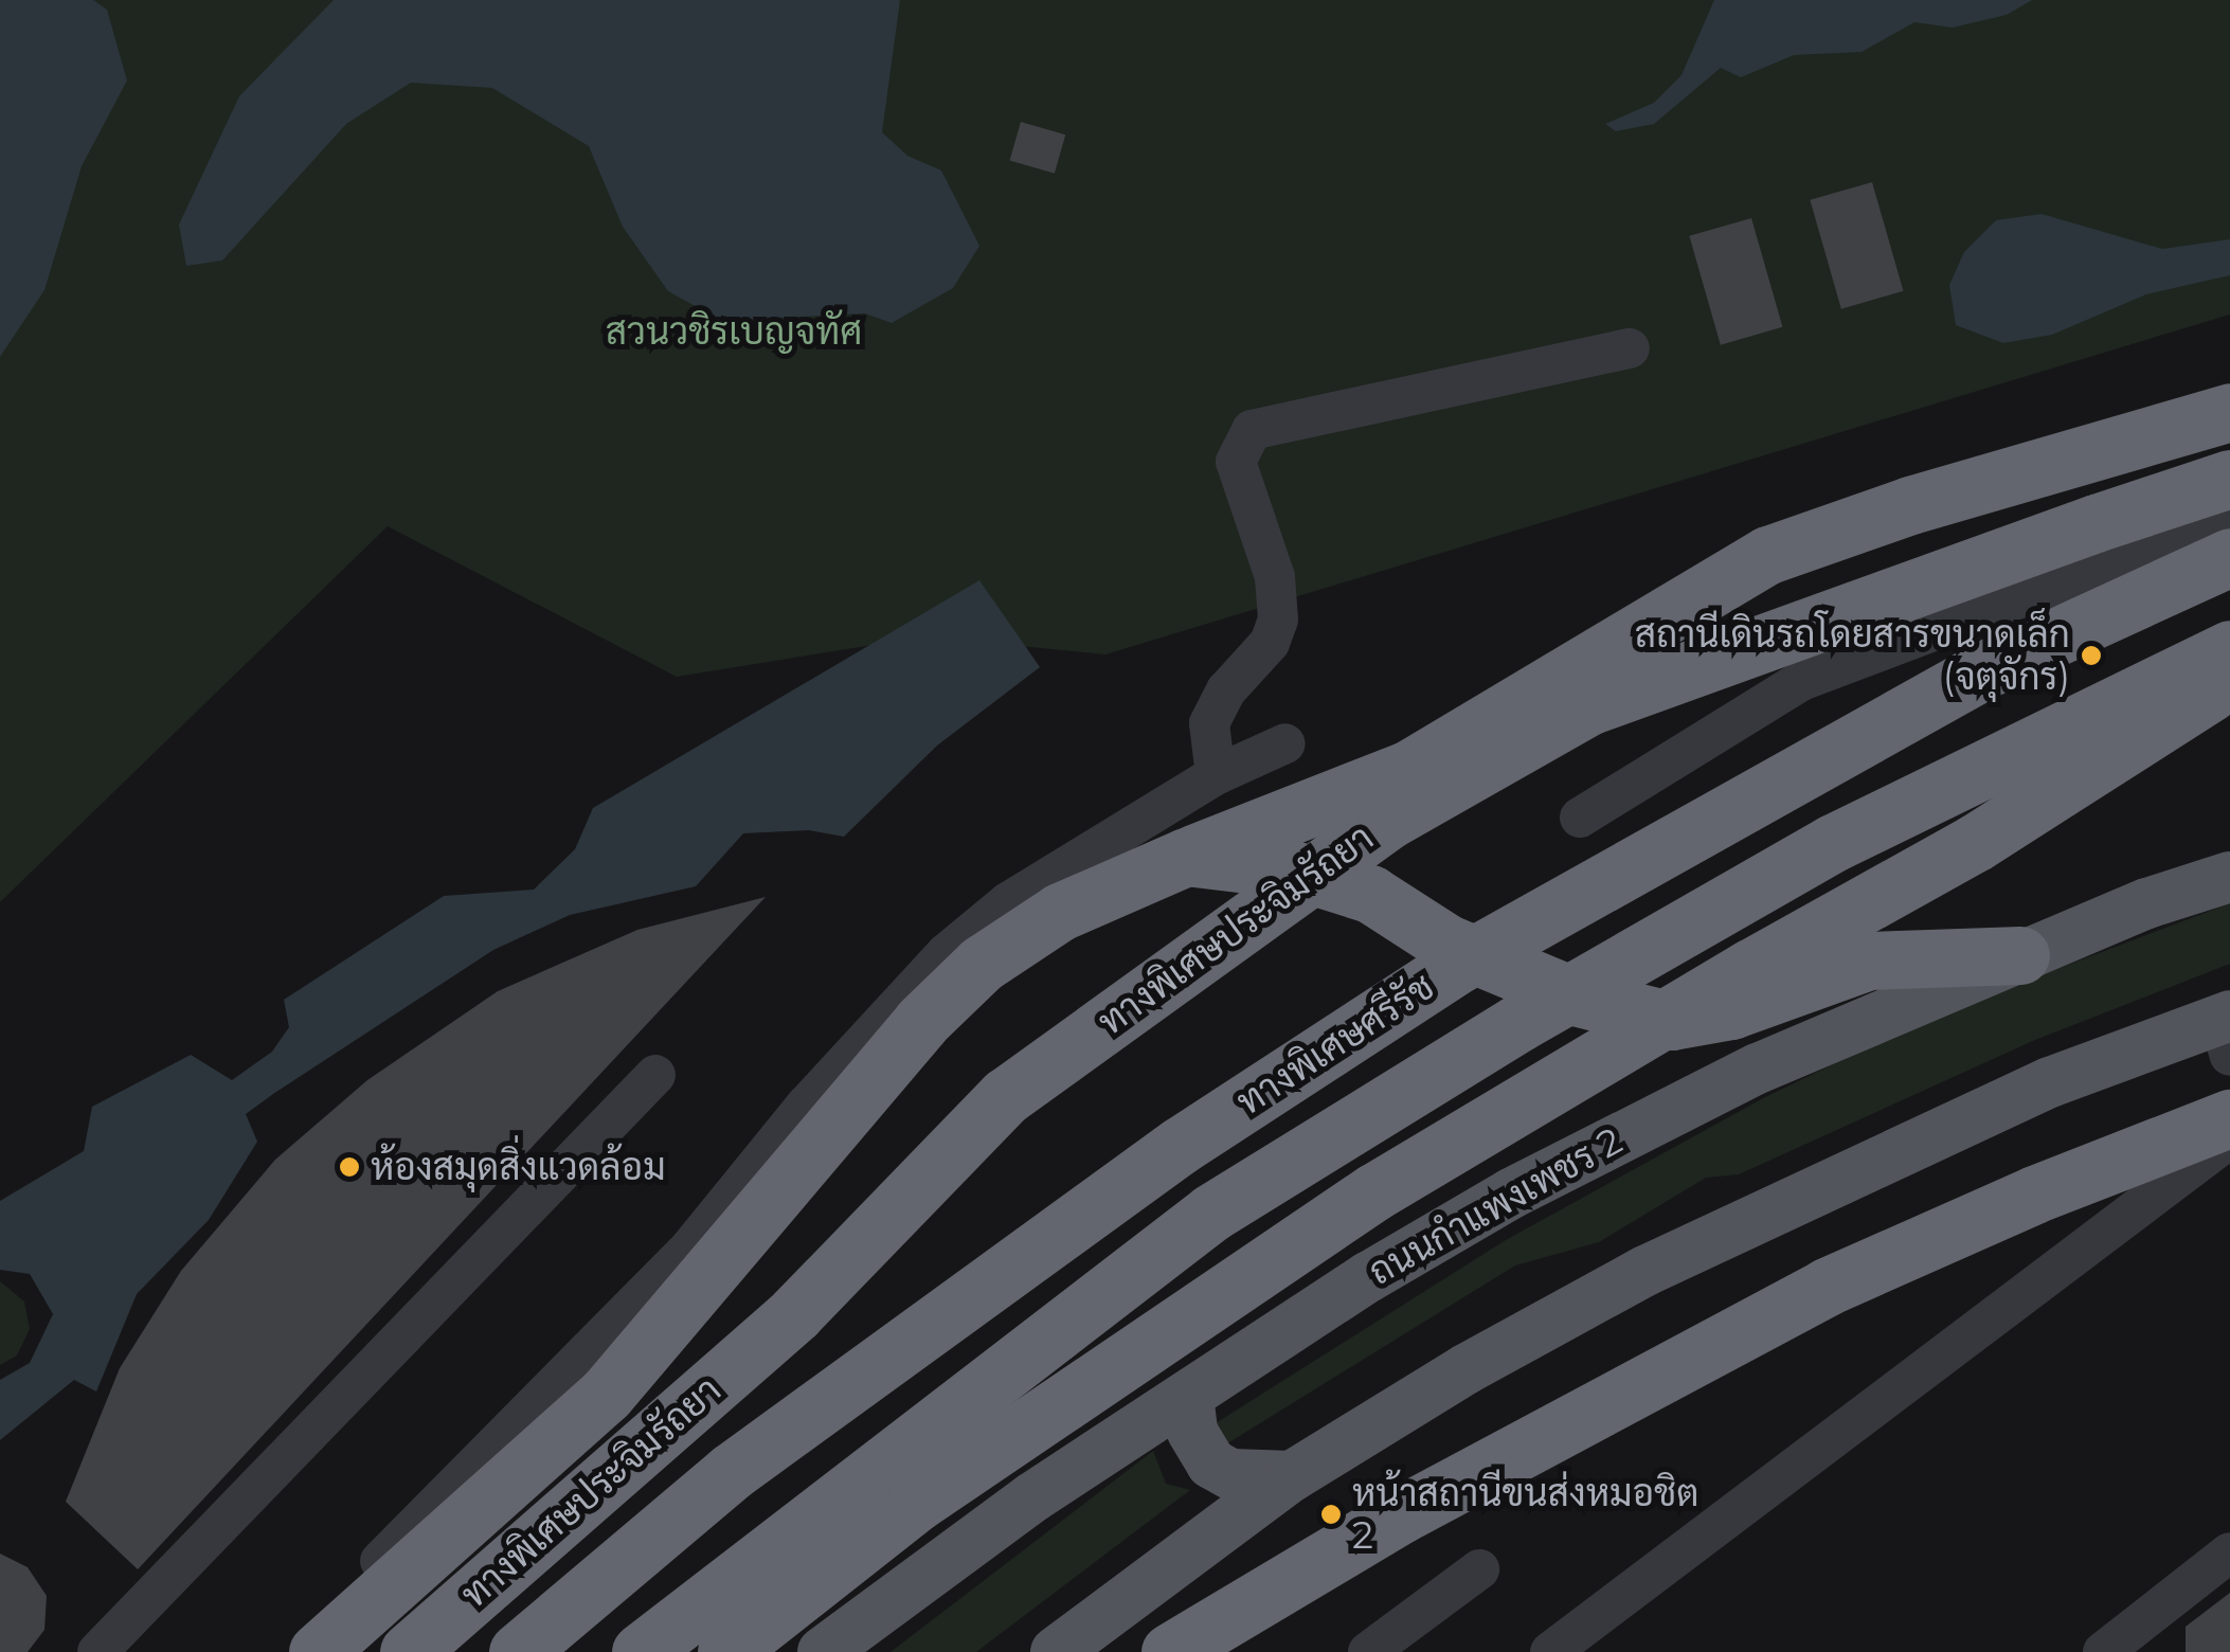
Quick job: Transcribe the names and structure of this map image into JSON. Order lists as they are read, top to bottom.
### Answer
{
  "streets": {
    "highway": ["ทางพิเศษประจิมรัถยา", "ทางพิเศษศรีรัช"],
    "main road": ["ถนนกำแพงเพชร 2"]
  },
  "parks": ["สวนวชิรเบญจทัศ"],
  "places": ["สถานีเดินรถโดยสารขนาดเล็ก (จตุจักร)", "ห้องสมุดสิ่งแวดล้อม", "หน้าสถานีขนส่งหมอชิต 2"]
}
